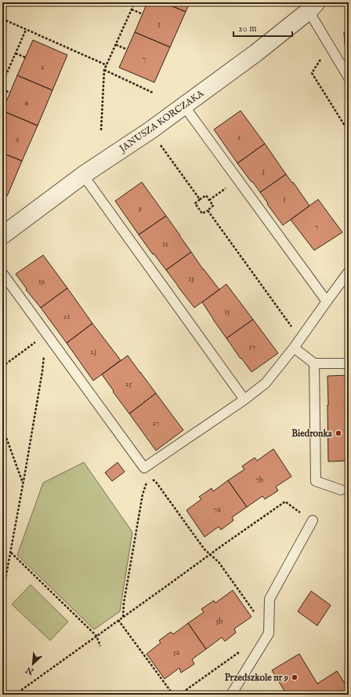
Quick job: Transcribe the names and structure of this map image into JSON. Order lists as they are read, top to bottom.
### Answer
{
  "streets": {
    "street": ["JANUSZA KORCZAKA"]
  },
  "places": ["Biedronka", "Przedszkole nr 9"],
  "house_numbers": [
    "5",
    "7",
    "2",
    "4",
    "1",
    "6",
    "3",
    "5",
    "9",
    "7",
    "11",
    "13",
    "19",
    "15",
    "21",
    "17",
    "23",
    "25",
    "27",
    "7b",
    "7a",
    "5b",
    "5a"
  ],
  "scale_bar": "20 m",
  "north": "bottom left"
}
